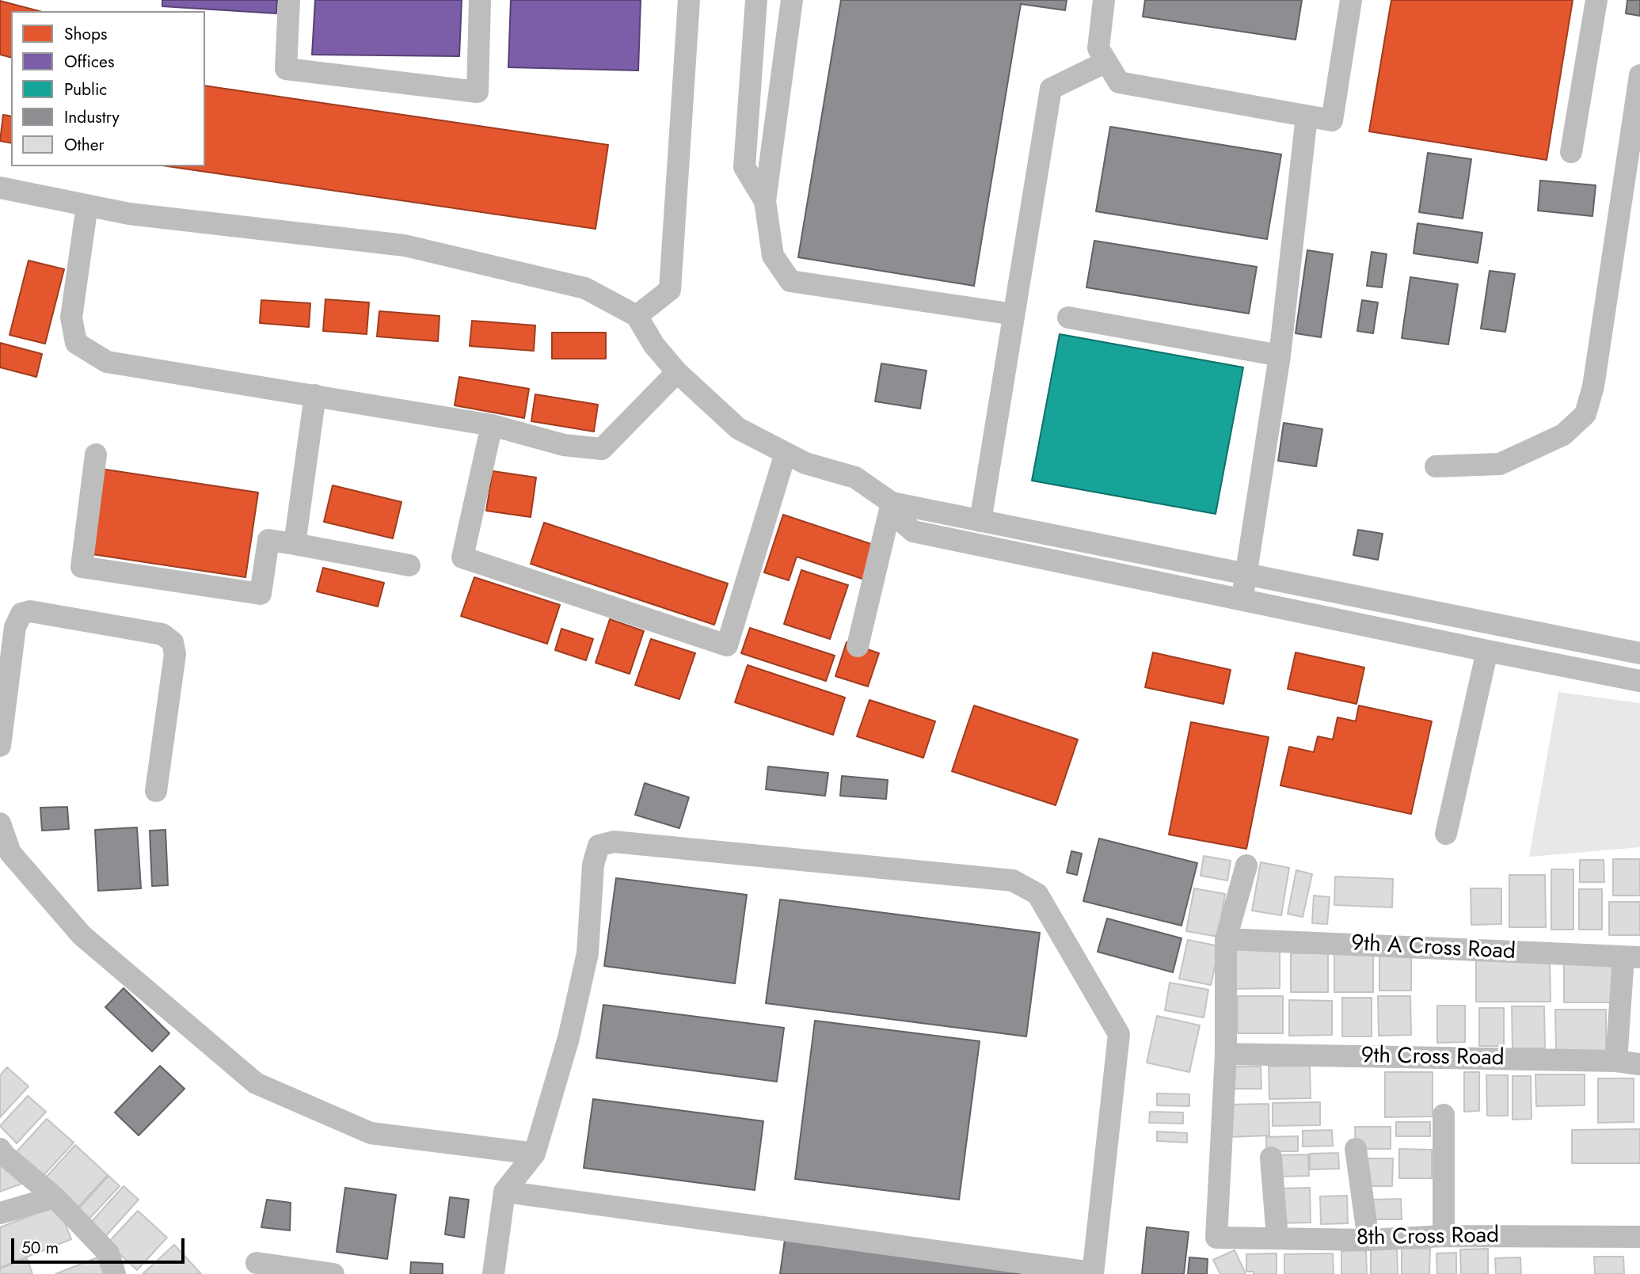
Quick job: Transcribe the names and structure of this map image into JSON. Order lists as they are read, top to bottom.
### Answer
{
  "streets": {
    "street": ["9th A Cross Road", "9th Cross Road", "8th Cross Road"]
  },
  "crossings": [
    ["9th Cross Road", "8th Cross Road"]
  ],
  "legend": [
    "Shops",
    "Offices",
    "Public",
    "Industry",
    "Other"
  ],
  "scale_bar": "50 m"
}
